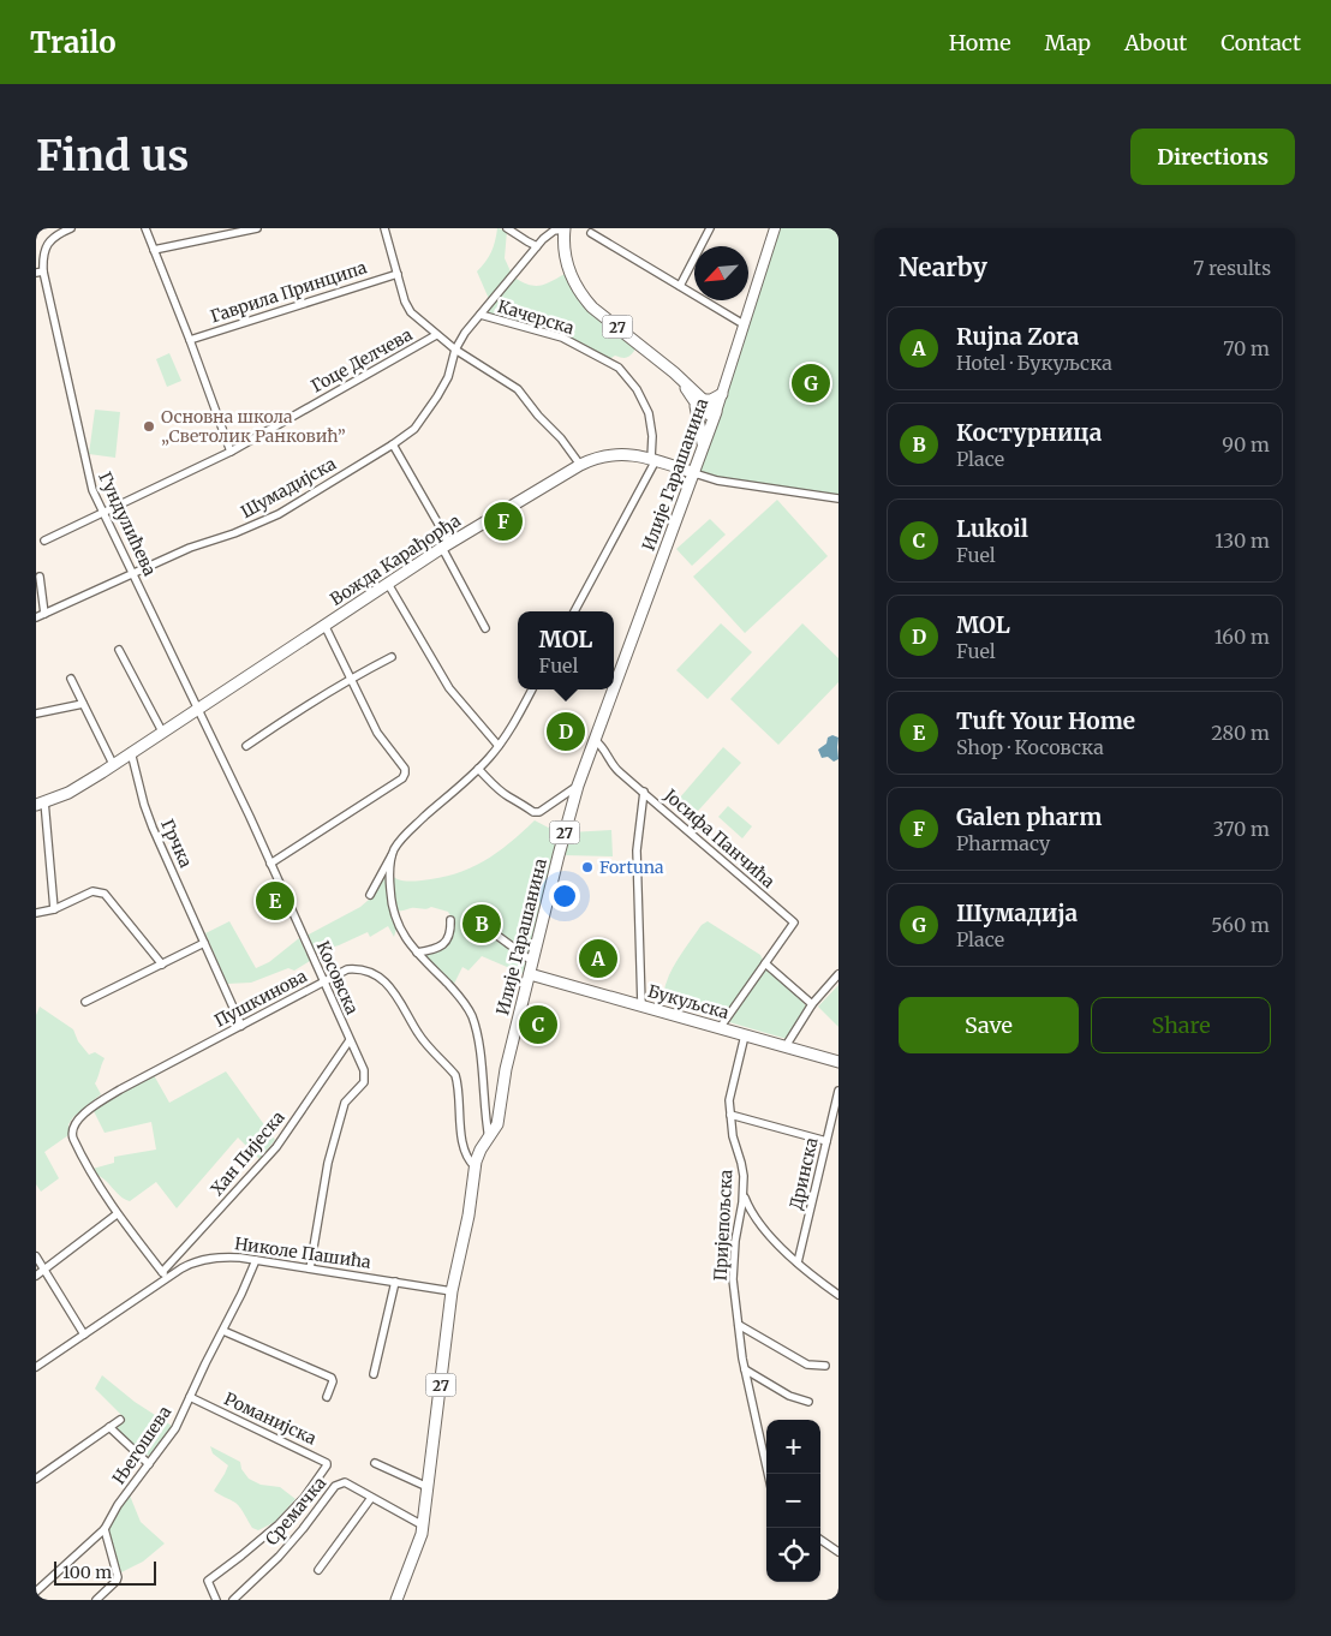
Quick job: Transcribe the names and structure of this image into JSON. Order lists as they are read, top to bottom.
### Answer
{
  "streets": {
    "main road": [
      "27",
      "Илије Гарашанина",
      "Вожда Карађорђа",
      "Букуљска"
    ],
    "street": [
      "Гаврила Принципа",
      "Качерска",
      "Гоце Делчева",
      "Шумадијска",
      "Гундулићева",
      "Јосифа Панчића",
      "Грчка",
      "Косовска",
      "Пушкинова",
      "Хан Пијеска",
      "Дринска",
      "Пријепољска",
      "Николе Пашића",
      "Романијска",
      "Његошева",
      "Сремачка"
    ]
  },
  "crossings": [
    ["Качерска", "Шумадијска"],
    ["Качерска", "Вожда Карађорђа"],
    ["27", "Илије Гарашанина"],
    ["27", "Шумадијска"],
    ["Гоце Делчева", "Гундулићева"],
    ["Илије Гарашанина", "Вожда Карађорђа"],
    ["Илије Гарашанина", "Јосифа Панчића"],
    ["Илије Гарашанина", "Пушкинова"],
    ["Илије Гарашанина", "Букуљска"],
    ["Илије Гарашанина", "Николе Пашића"],
    ["Илије Гарашанина", "Сремачка"],
    ["Шумадијска", "Гундулићева"],
    ["Гундулићева", "Вожда Карађорђа"],
    ["Гундулићева", "Косовска"],
    ["Вожда Карађорђа", "Грчка"],
    ["Вожда Карађорђа", "Косовска"],
    ["Грчка", "Пушкинова"],
    ["Косовска", "Пушкинова"],
    ["Косовска", "Хан Пијеска"],
    ["Косовска", "Николе Пашића"],
    ["Букуљска", "Пријепољска"],
    ["Николе Пашића", "Његошева"],
    ["Романијска", "Његошева"]
  ],
  "places": ["Основна школа „Светолик Ранковић”", "Fortuna"],
  "scale_bar": "100 m",
  "north": "bottom left",
  "page": {
    "header": "Trailo",
    "nav": [
      "Home",
      "Map",
      "About",
      "Contact"
    ],
    "buttons": [
      "Directions",
      ["Save", "Share"]
    ],
    "title": "Find us",
    "heading": ["Nearby", "7 results"],
    "list": [
      {
        "mark": "A",
        "name": "Rujna Zora",
        "note": "Hotel · Букуљска",
        "value": "70 m"
      },
      {
        "mark": "B",
        "name": "Костурница",
        "note": "Place",
        "value": "90 m"
      },
      {
        "mark": "C",
        "name": "Lukoil",
        "note": "Fuel",
        "value": "130 m"
      },
      {
        "mark": "D",
        "name": "MOL",
        "note": "Fuel",
        "value": "160 m"
      },
      {
        "mark": "E",
        "name": "Tuft Your Home",
        "note": "Shop · Косовска",
        "value": "280 m"
      },
      {
        "mark": "F",
        "name": "Galen pharm",
        "note": "Pharmacy",
        "value": "370 m"
      },
      {
        "mark": "G",
        "name": "Шумадија",
        "note": "Place",
        "value": "560 m"
      }
    ],
    "pins": [
      "G",
      "F",
      "D",
      "E",
      "B",
      "A",
      "C"
    ],
    "popup": ["MOL", "Fuel"],
    "map_buttons": ["+", "−"],
    "scale": "100 m"
  }
}
